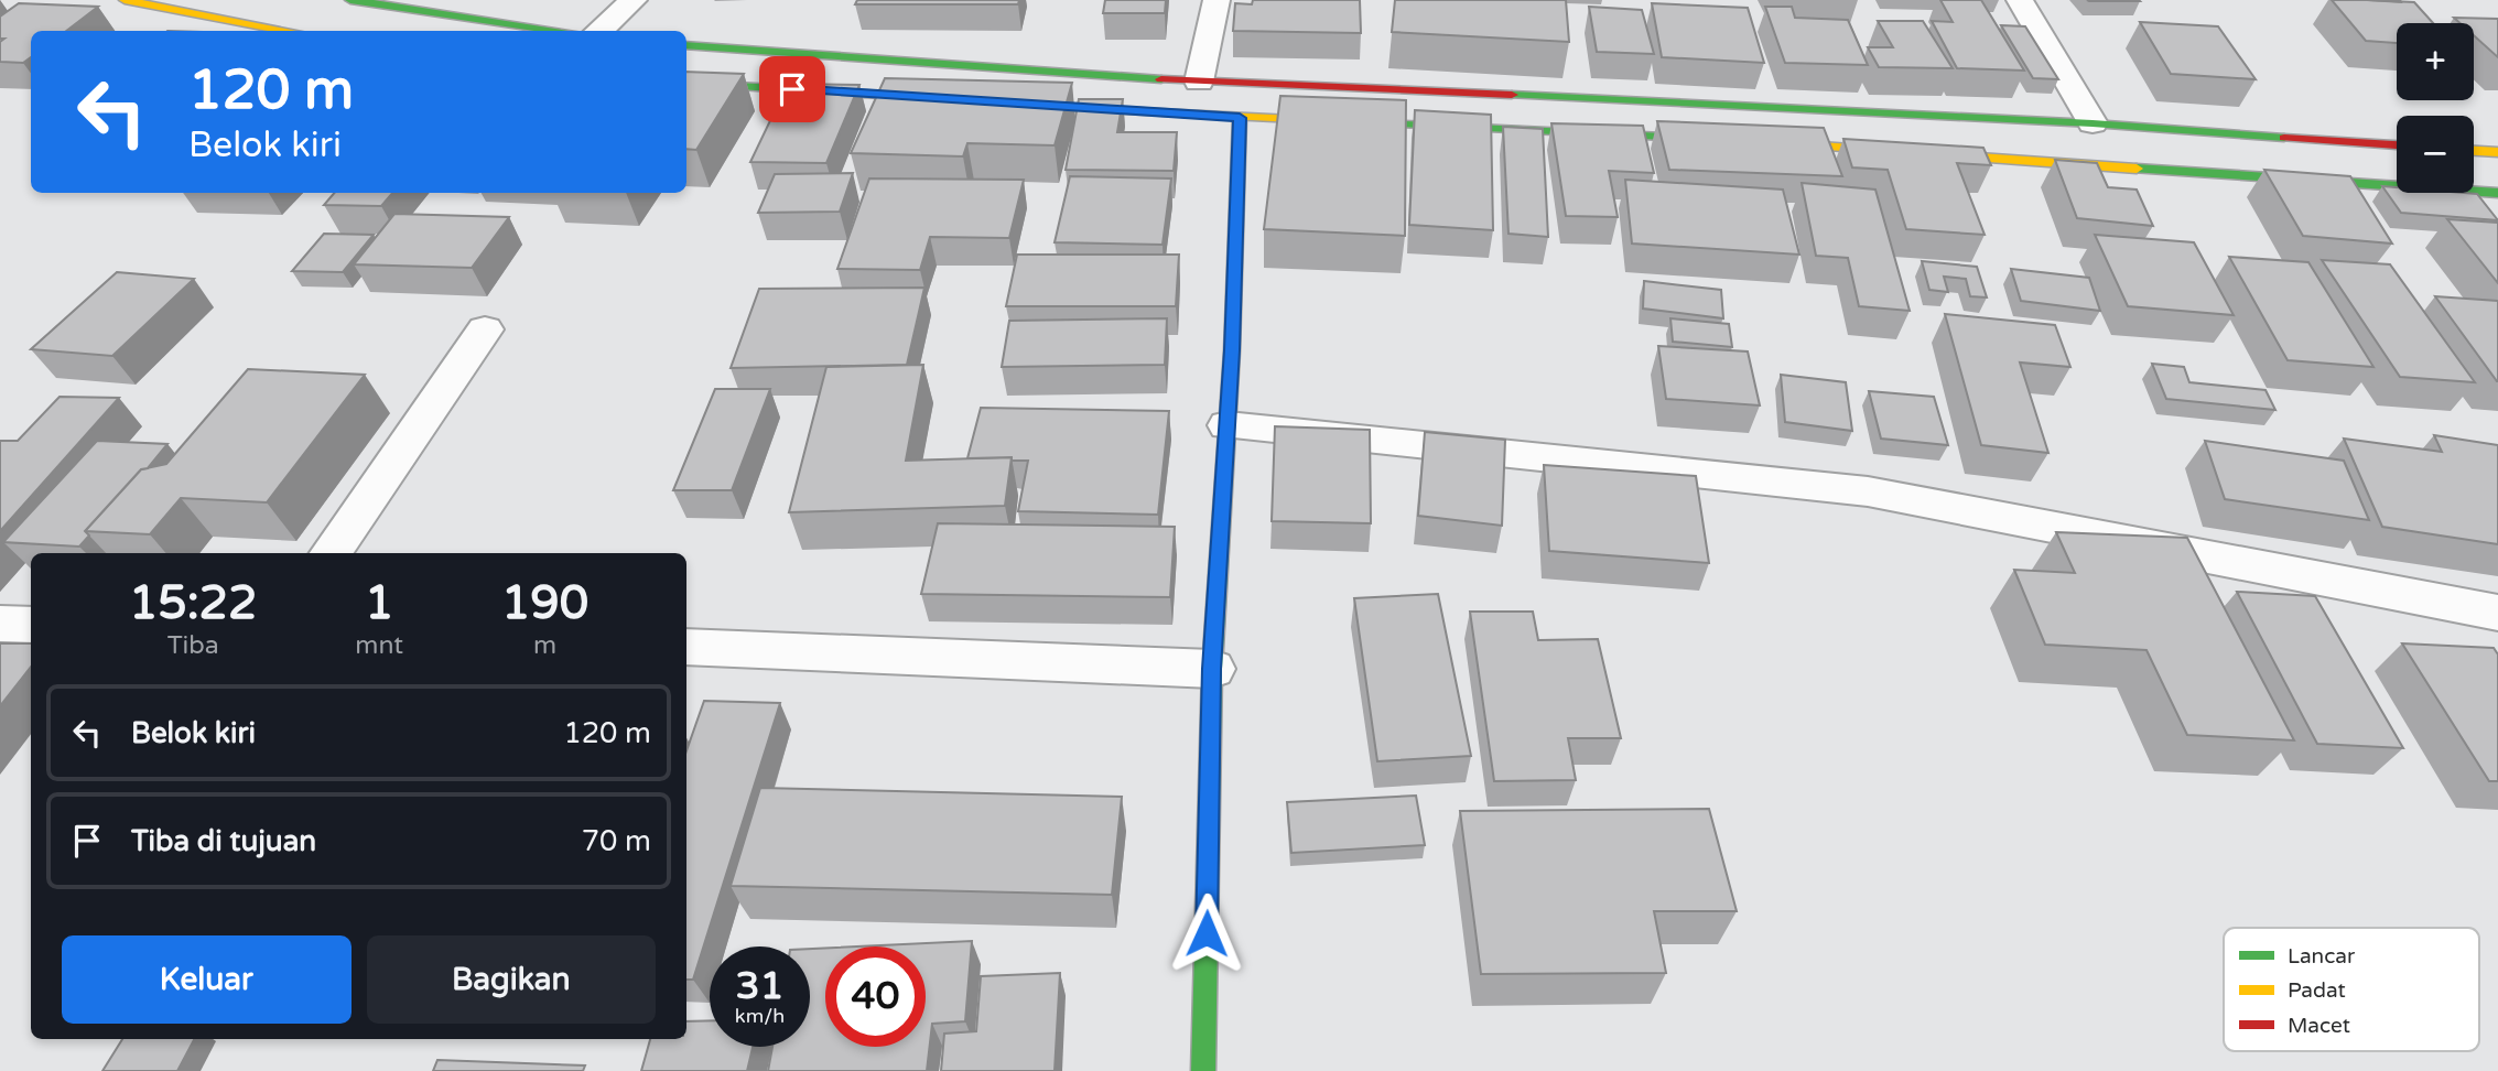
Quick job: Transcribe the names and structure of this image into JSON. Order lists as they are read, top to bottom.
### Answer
{
  "legend": ["Lancar", "Padat", "Macet"],
  "page": {
    "map_buttons": ["+", "−"],
    "turn": ["120 m", "Belok kiri"],
    "eta": [
      "15:22",
      "Tiba",
      "1",
      "mnt",
      "190",
      "m"
    ],
    "list": [
      {
        "name": "Belok kiri",
        "value": "120 m"
      },
      {
        "name": "Tiba di tujuan",
        "value": "70 m"
      }
    ],
    "buttons": ["Keluar", "Bagikan"],
    "speed": "31 km/h",
    "limit": "40"
  }
}
